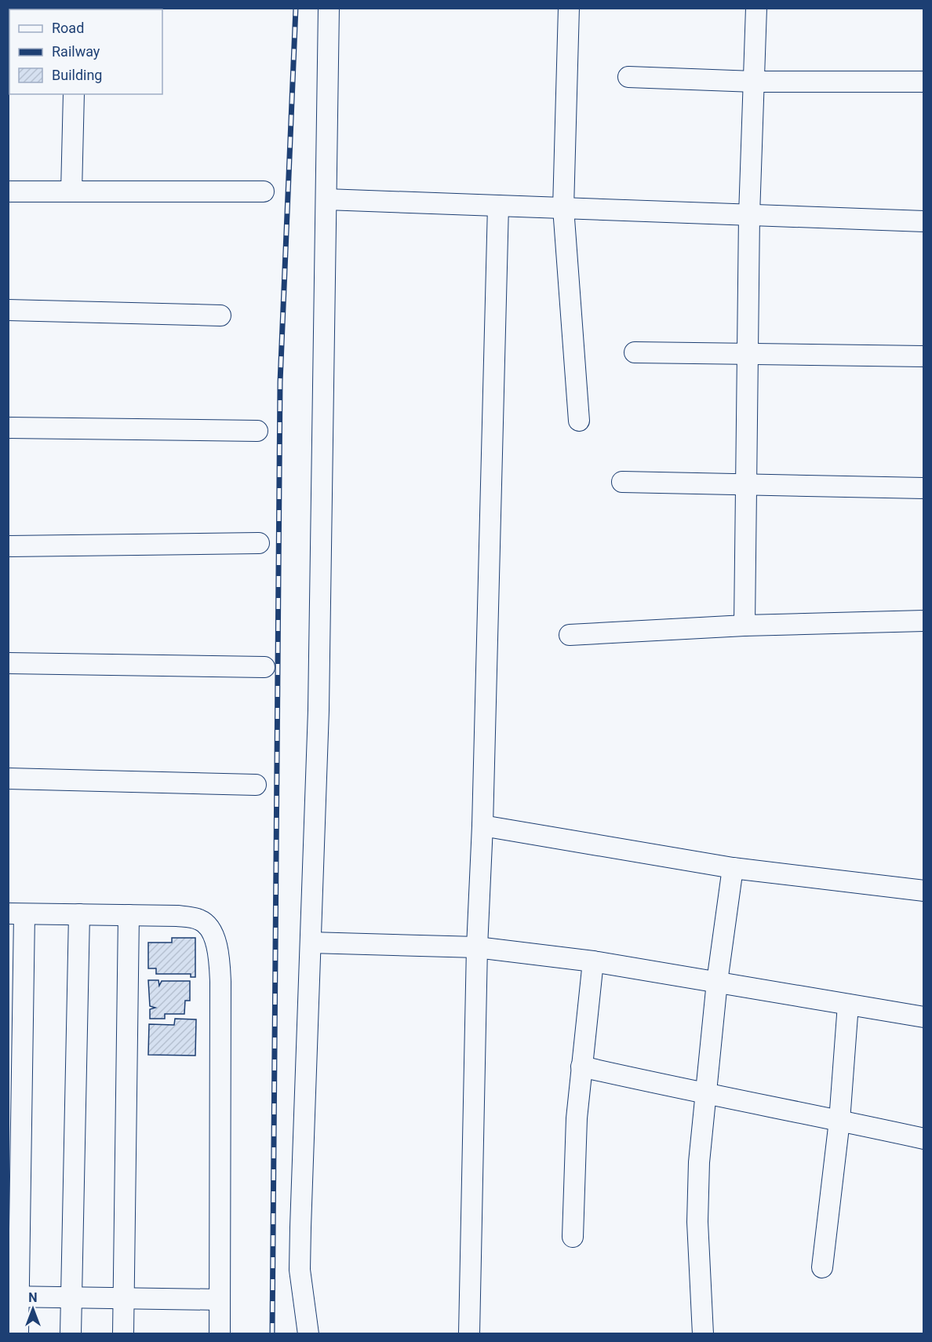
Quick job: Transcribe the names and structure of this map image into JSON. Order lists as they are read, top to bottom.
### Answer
{
  "legend": ["Road", "Railway", "Building"],
  "north": "top"
}
